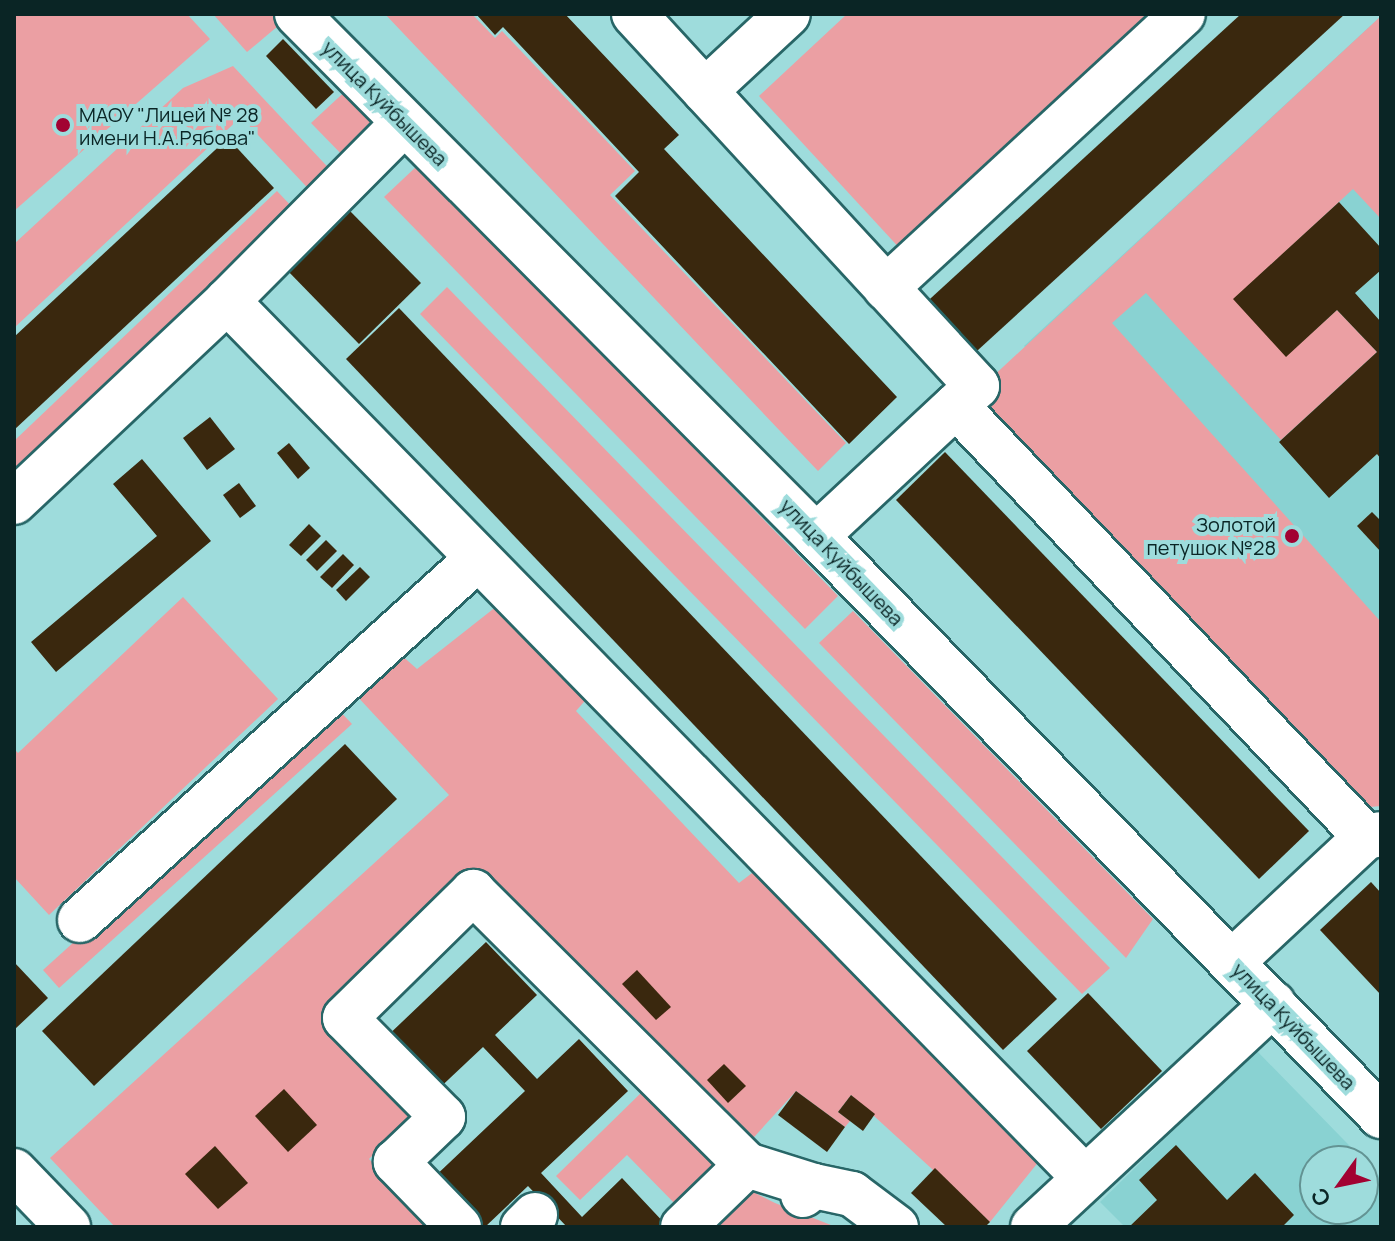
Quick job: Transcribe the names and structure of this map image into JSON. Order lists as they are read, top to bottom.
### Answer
{
  "streets": {
    "street": ["улица Куйбышева"]
  },
  "places": ["МАОУ \"Лицей № 28 имени Н.А.Рябова\"", "Золотой петушок №28"],
  "north": "bottom left"
}
